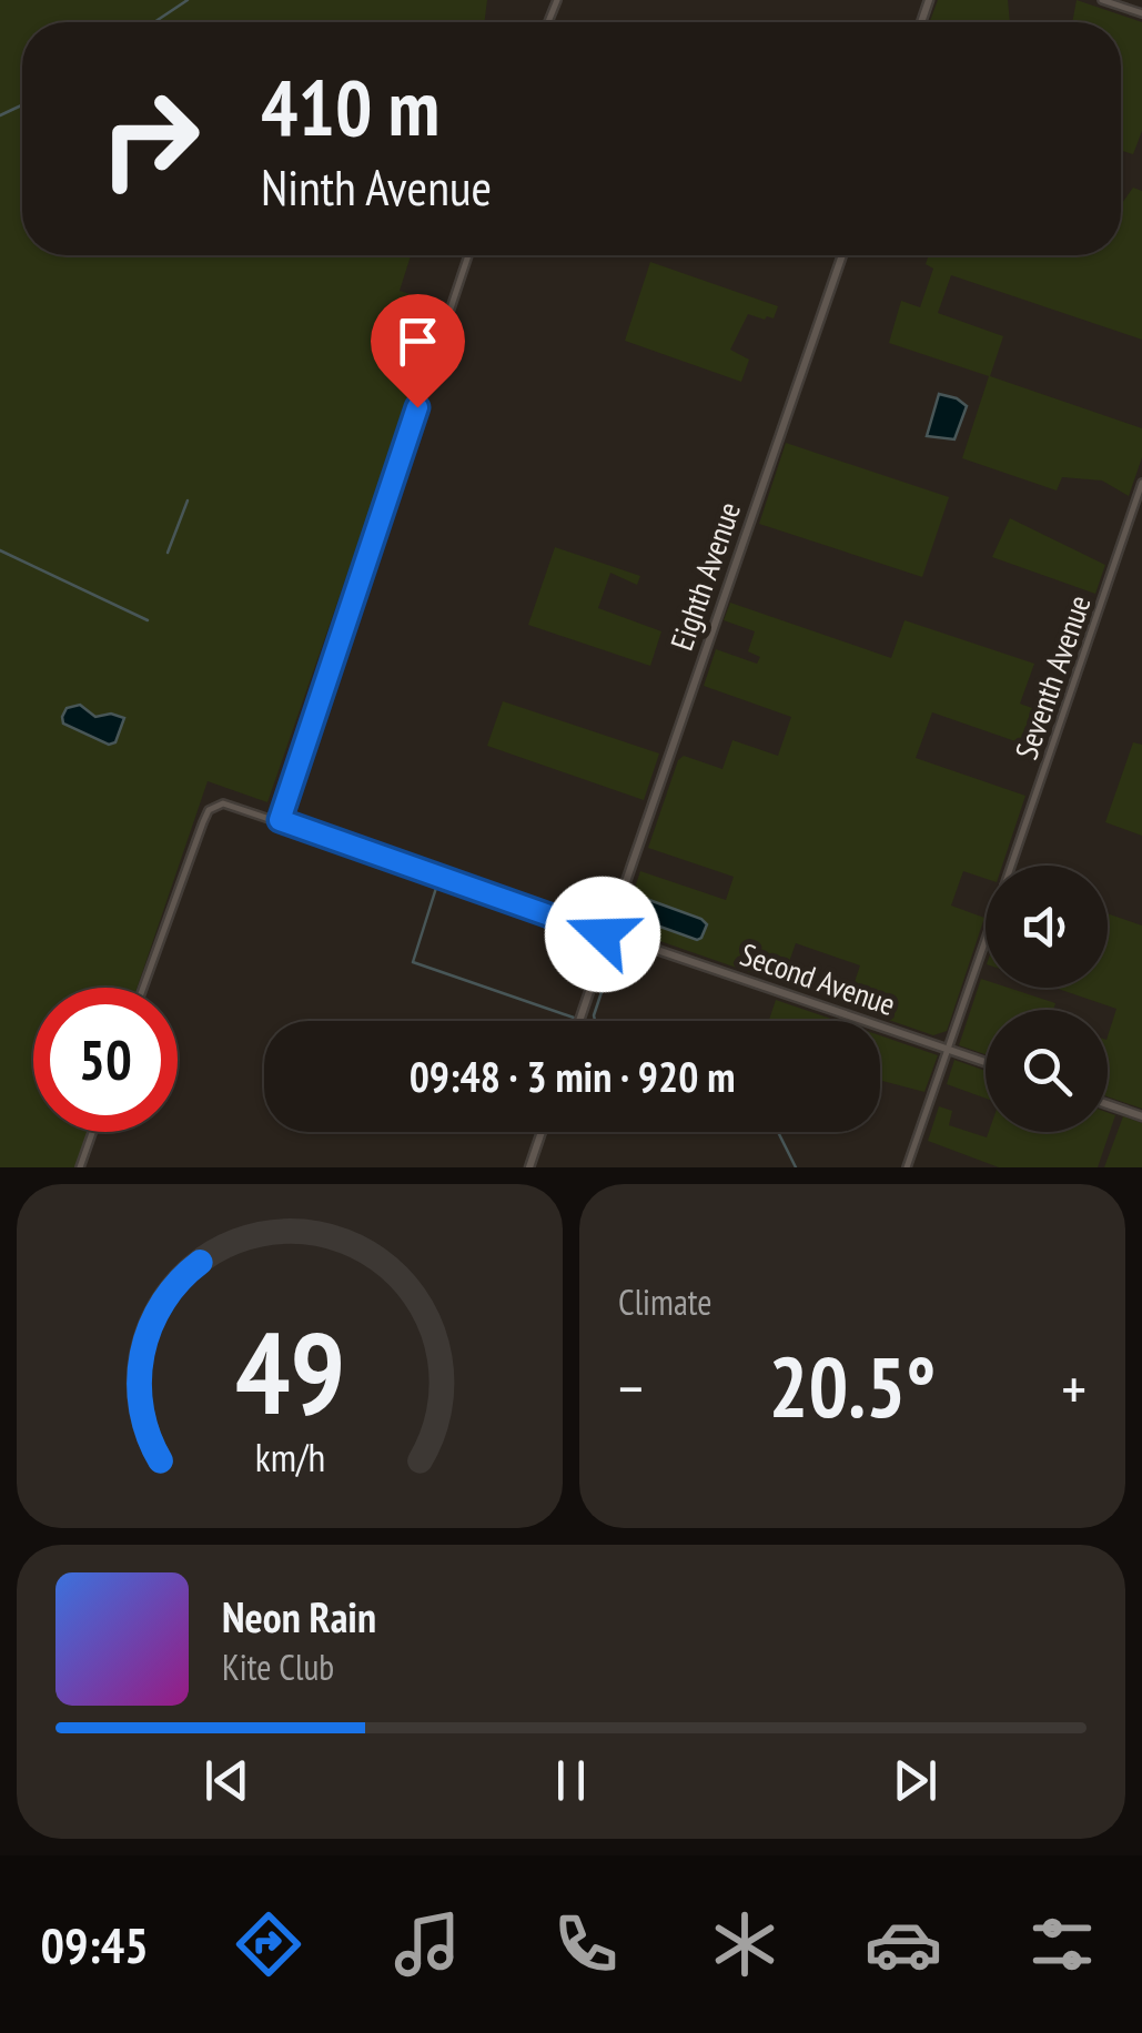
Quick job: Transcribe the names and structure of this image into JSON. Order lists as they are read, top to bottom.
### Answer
{
  "streets": {
    "main road": ["Eighth Avenue", "Second Avenue"],
    "street": ["Seventh Avenue"]
  },
  "crossings": [
    ["Eighth Avenue", "Second Avenue"],
    ["Seventh Avenue", "Second Avenue"]
  ],
  "page": {
    "turn": ["410 m", "Ninth Avenue"],
    "limit": "50",
    "trip": "09:48 · 3 min · 920 m",
    "tile": "Climate",
    "heat": ["−", "20.5°", "+"],
    "song": ["Neon Rain", "Kite Club"],
    "tabs": "09:45",
    "gauge": ["49", "km/h"]
  }
}
